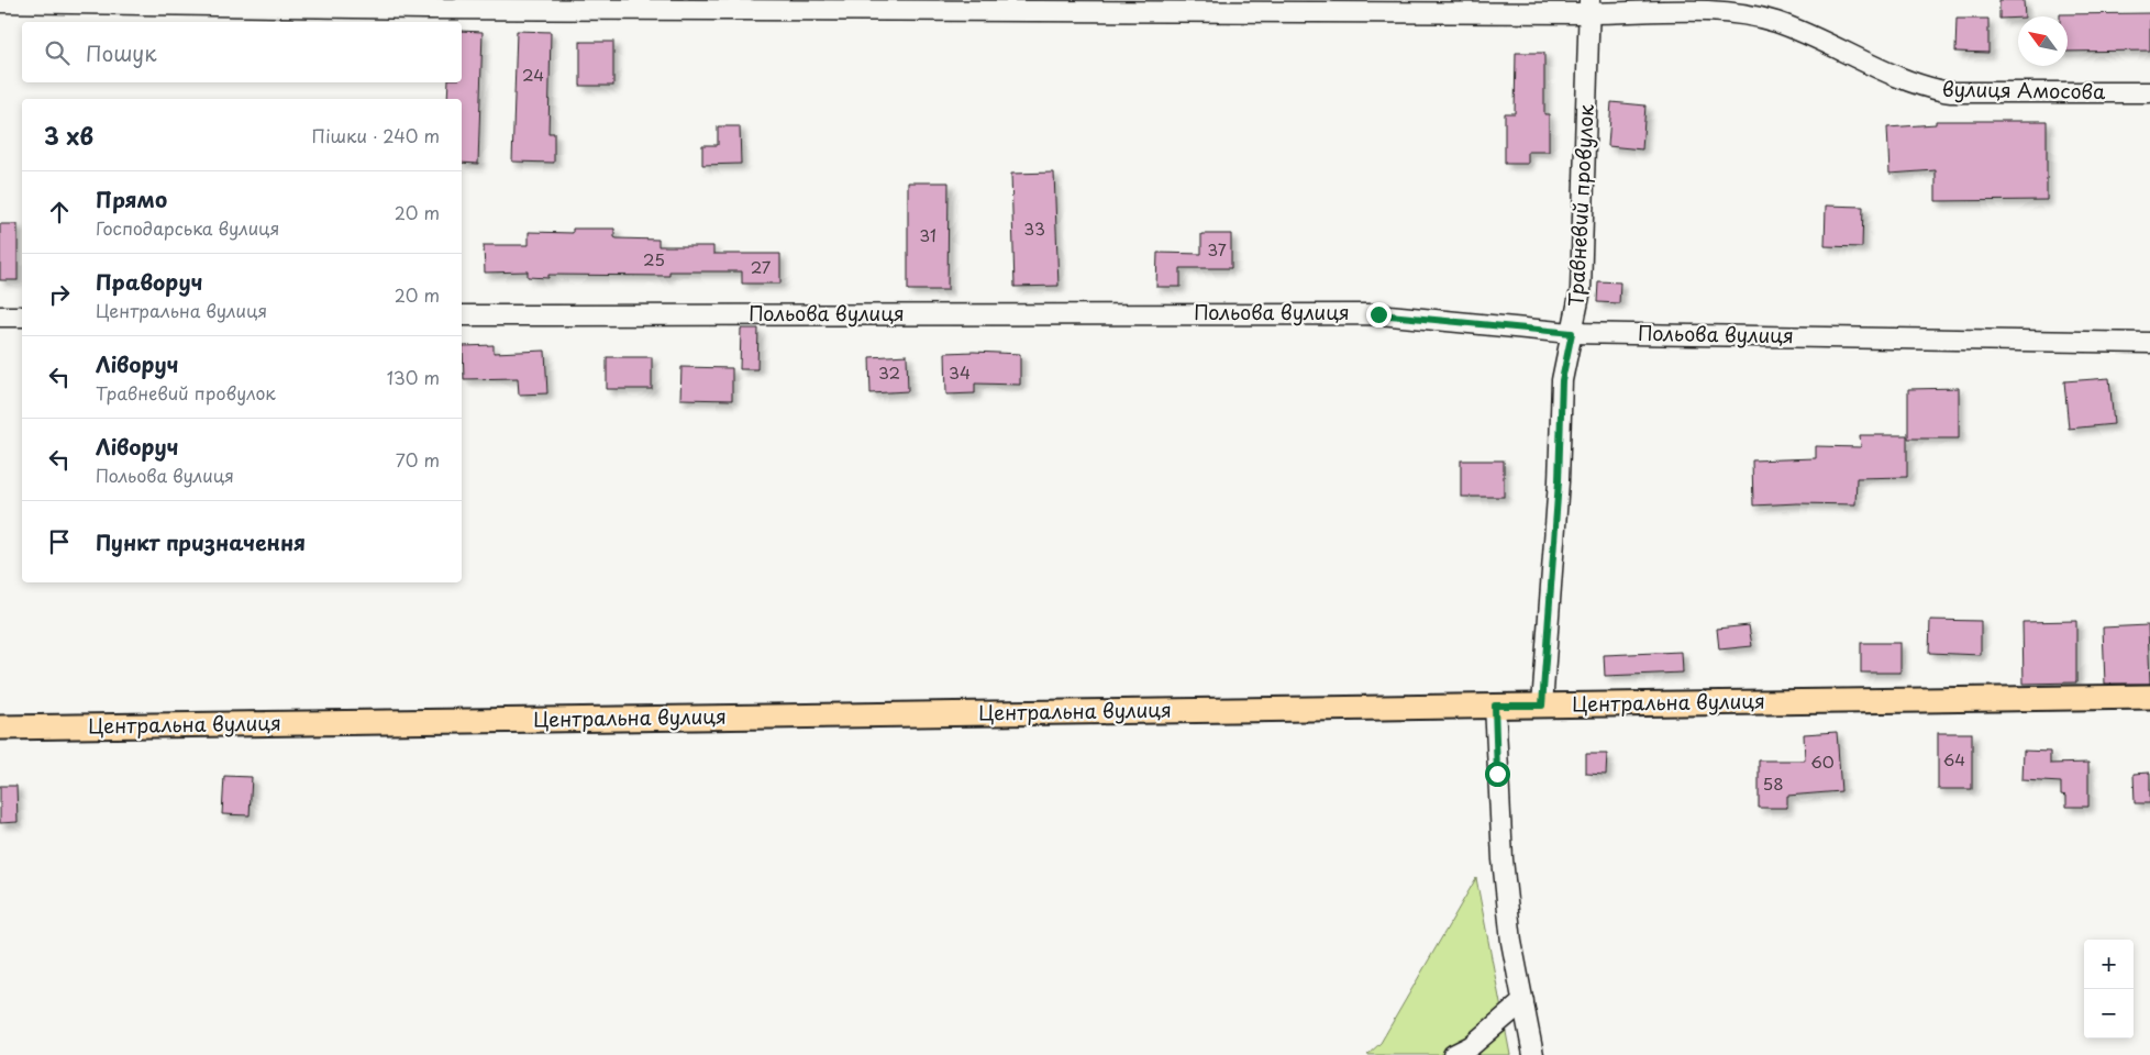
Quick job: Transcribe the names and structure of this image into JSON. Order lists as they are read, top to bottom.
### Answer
{
  "streets": {
    "main road": ["Центральна вулиця"],
    "street": ["вулиця Амосова", "Травневий провулок", "Польова вулиця"]
  },
  "crossings": [
    ["вулиця Амосова", "Травневий провулок"],
    ["Травневий провулок", "Польова вулиця"],
    ["Травневий провулок", "Центральна вулиця"]
  ],
  "house_numbers": [
    "24",
    "33",
    "31",
    "37",
    "25",
    "27",
    "32",
    "34",
    "64",
    "60",
    "58"
  ],
  "north": "top left",
  "page": {
    "search": "Пошук",
    "heading": ["3 хв", "Пішки · 240 m"],
    "list": [
      ["Прямо", "Господарська вулиця", "20 m"],
      ["Праворуч", "Центральна вулиця", "20 m"],
      ["Ліворуч", "Травневий провулок", "130 m"],
      ["Ліворуч", "Польова вулиця", "70 m"],
      "Пункт призначення"
    ],
    "map_buttons": ["+", "−"]
  }
}
